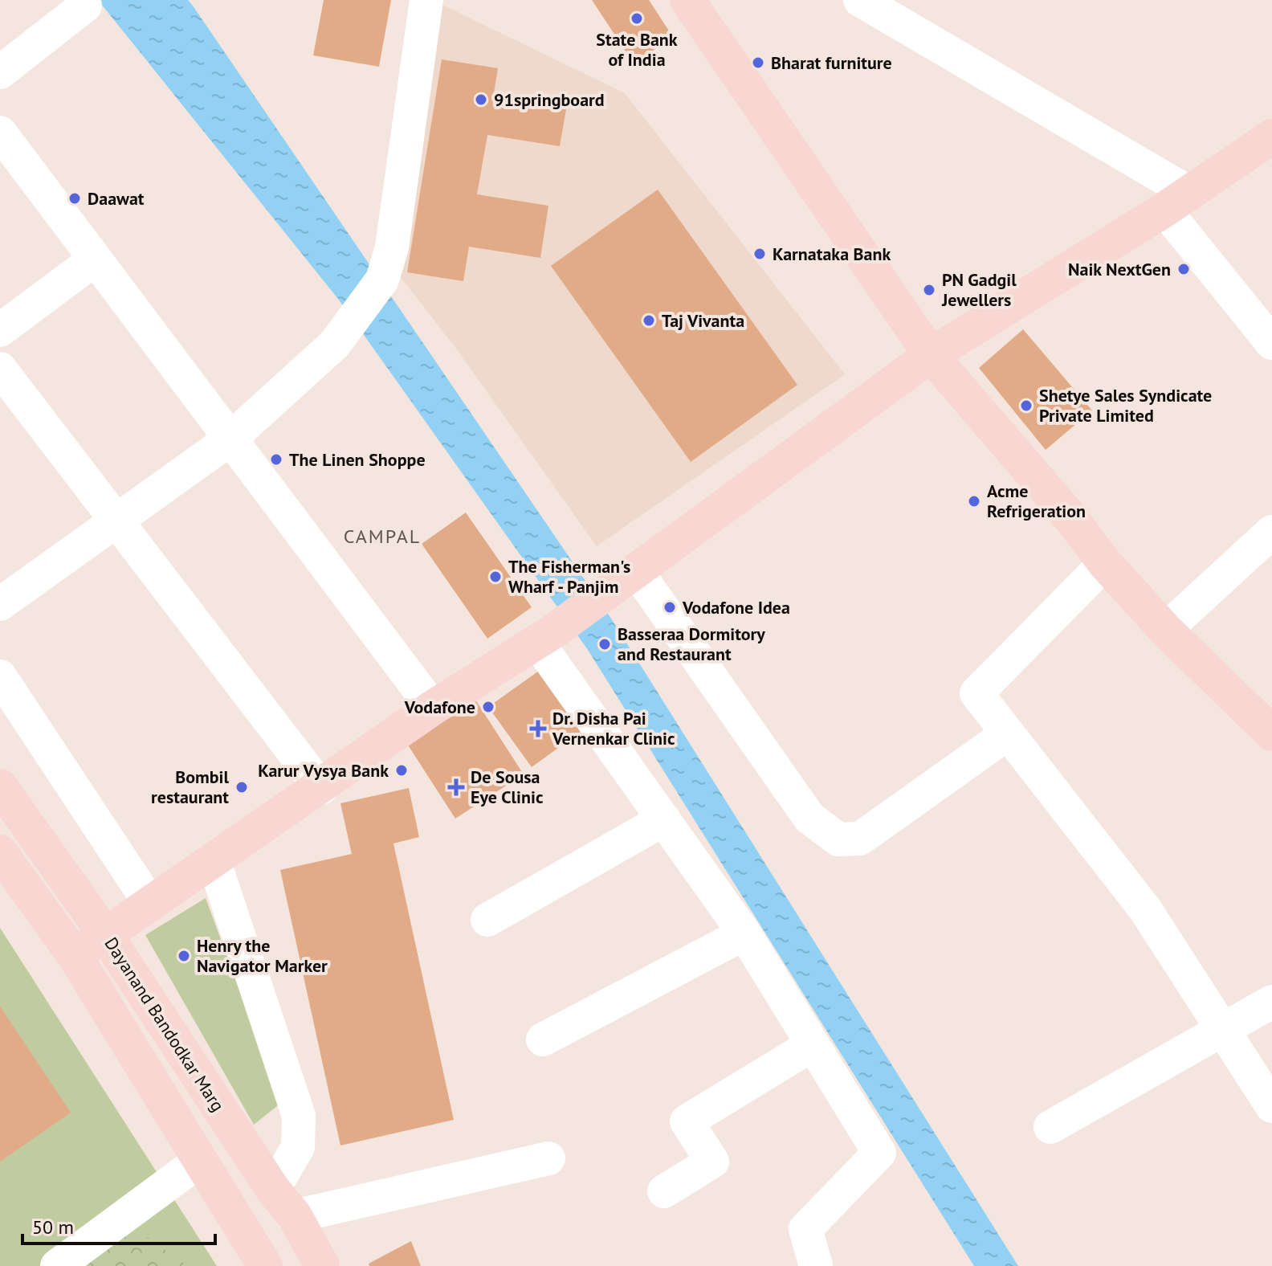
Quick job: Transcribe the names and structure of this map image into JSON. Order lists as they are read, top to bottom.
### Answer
{
  "streets": {
    "main road": ["Dayanand Bandodkar Marg"]
  },
  "districts": ["CAMPAL"],
  "places": {
    "other": [
      "State Bank of India",
      "Bharat furniture",
      "91springboard",
      "Daawat",
      "Karnataka Bank",
      "Naik NextGen",
      "PN Gadgil Jewellers",
      "Taj Vivanta",
      "Shetye Sales Syndicate Private Limited",
      "The Linen Shoppe",
      "Acme Refrigeration",
      "The Fisherman's Wharf - Panjim",
      "Vodafone Idea",
      "Basseraa Dormitory and Restaurant",
      "Vodafone",
      "Karur Vysya Bank",
      "Bombil restaurant",
      "Henry the Navigator Marker"
    ],
    "health": ["Dr. Disha Pai Vernenkar Clinic", "De Sousa Eye Clinic"]
  },
  "scale_bar": "50 m"
}
